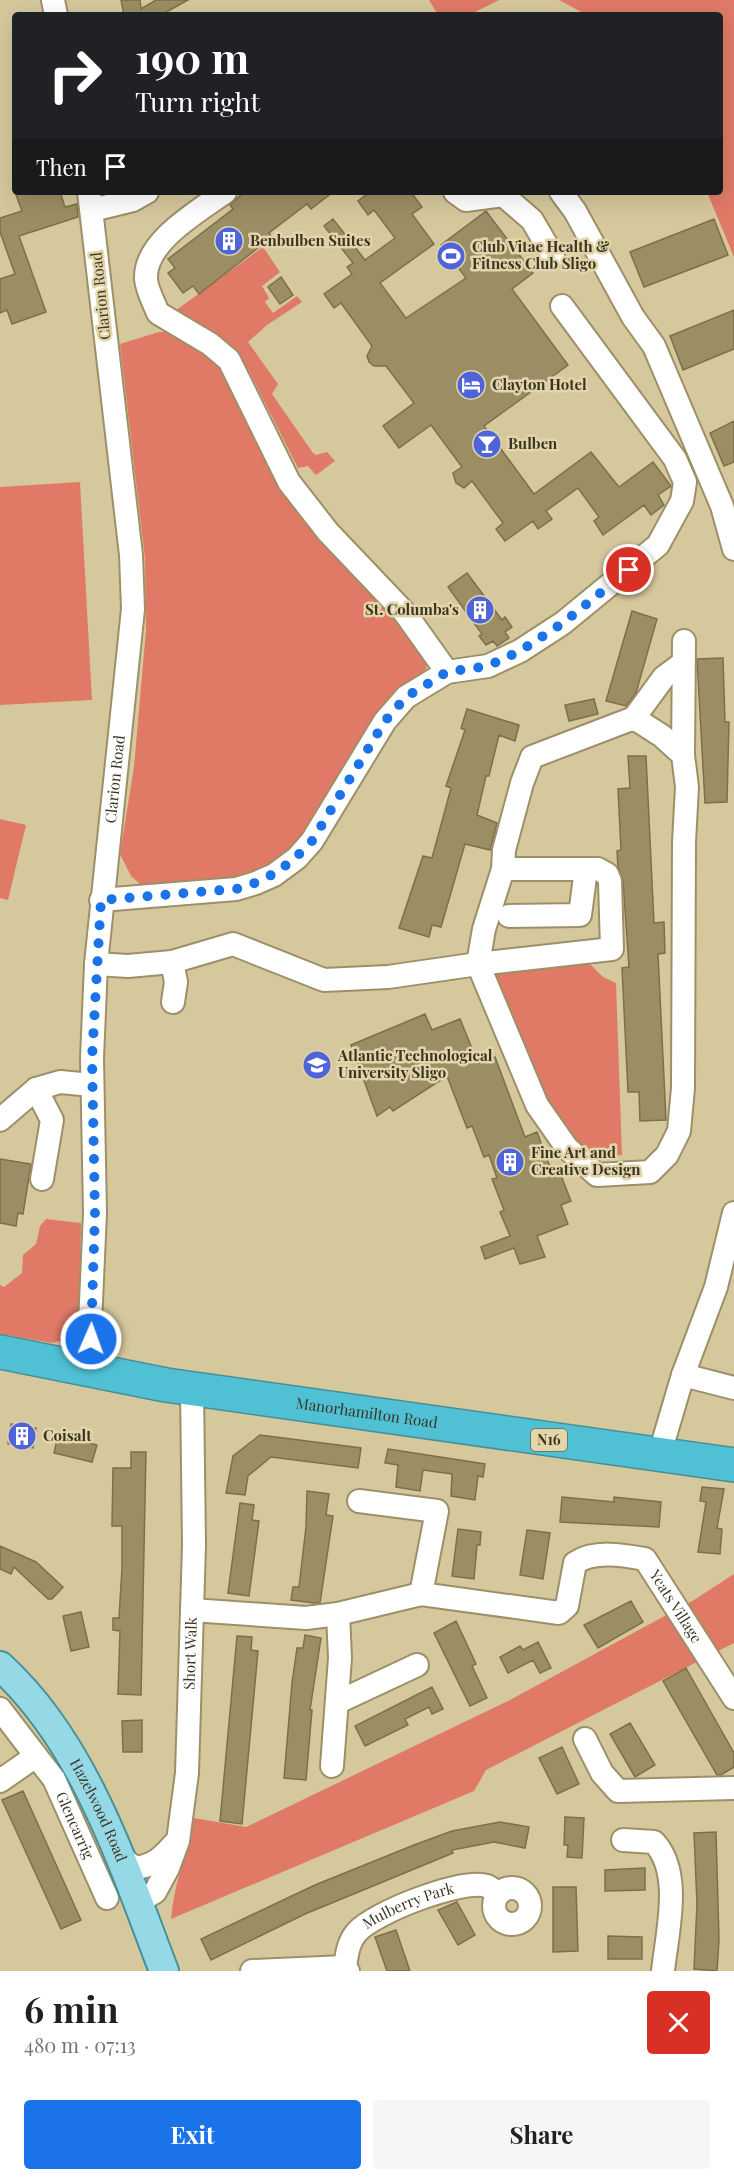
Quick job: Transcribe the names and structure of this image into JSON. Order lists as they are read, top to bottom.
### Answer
{
  "streets": {
    "highway": ["Manorhamilton Road", "N16"],
    "main road": ["Hazelwood Road"],
    "street": [
      "Clarion Road",
      "Yeats Village",
      "Short Walk",
      "Glencarrig",
      "Mulberry Park"
    ]
  },
  "crossings": [
    ["Clarion Road", "Manorhamilton Road"],
    ["Manorhamilton Road", "Short Walk"],
    ["Yeats Village", "Short Walk"],
    ["Short Walk", "Hazelwood Road"]
  ],
  "places": {
    "building": [
      "Benbulben Suites",
      "St. Columba's",
      "Fine Art and Creative Design",
      "Coisalt"
    ],
    "sports": ["Club Vitae Health & Fitness Club Sligo"],
    "hotel": ["Clayton Hotel"],
    "bar": ["Bulben"],
    "school or university": ["Atlantic Technological University Sligo"]
  },
  "page": {
    "turn": ["190 m", "Turn right"],
    "then": "Then",
    "heading": ["6 min", "480 m · 07:13"],
    "buttons": ["Exit", "Share"]
  }
}
